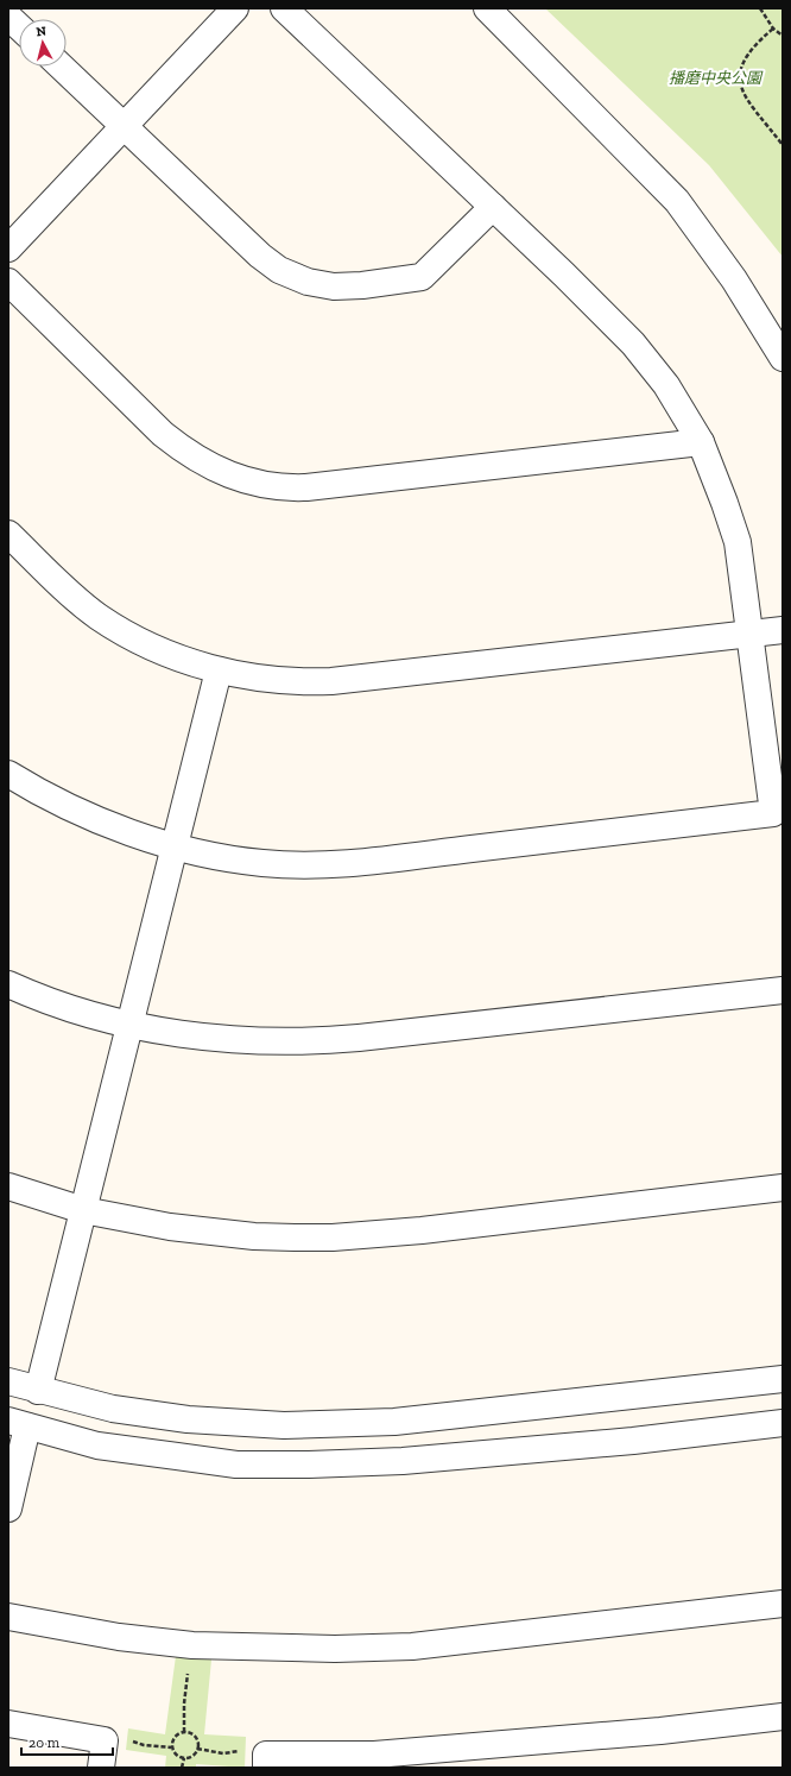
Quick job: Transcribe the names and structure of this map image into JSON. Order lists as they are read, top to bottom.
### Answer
{
  "parks": ["播磨中央公園"],
  "scale_bar": "20 m",
  "north": "top"
}
